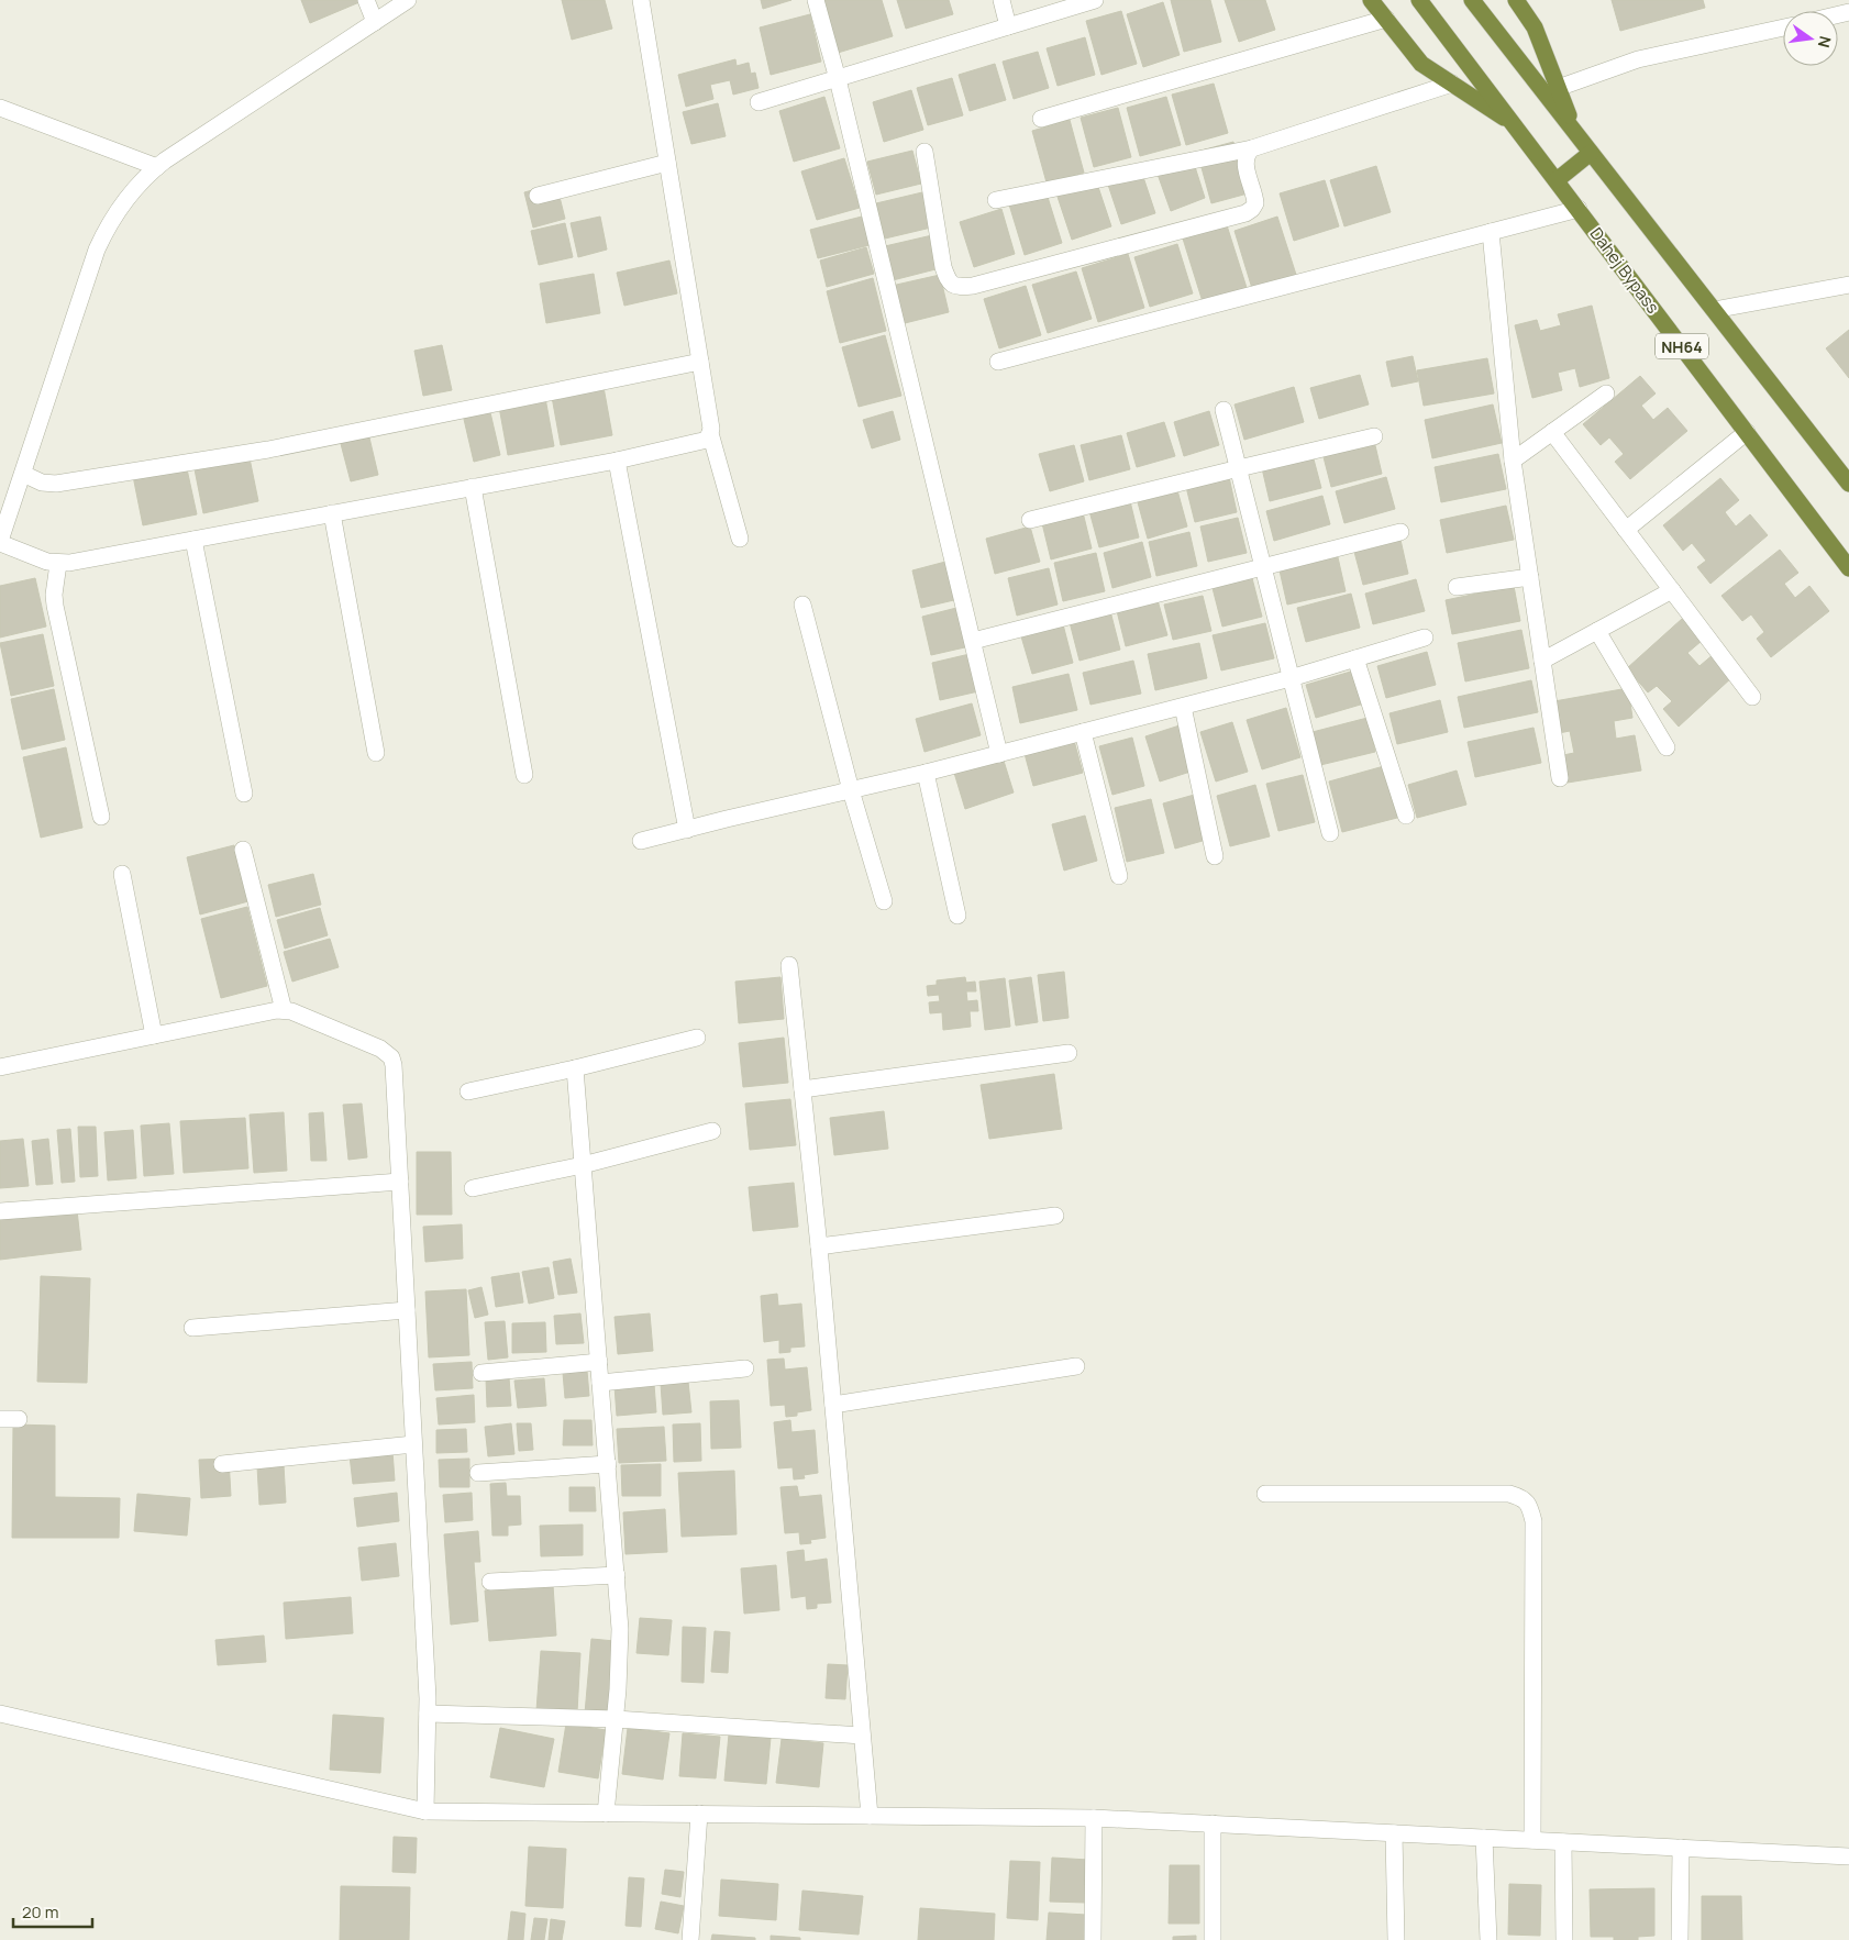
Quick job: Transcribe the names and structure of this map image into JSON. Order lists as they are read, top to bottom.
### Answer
{
  "streets": {
    "highway": ["Dahej Bypass", "NH64"]
  },
  "crossings": [
    ["Dahej Bypass", "NH64"]
  ],
  "scale_bar": "20 m",
  "north": "right"
}
